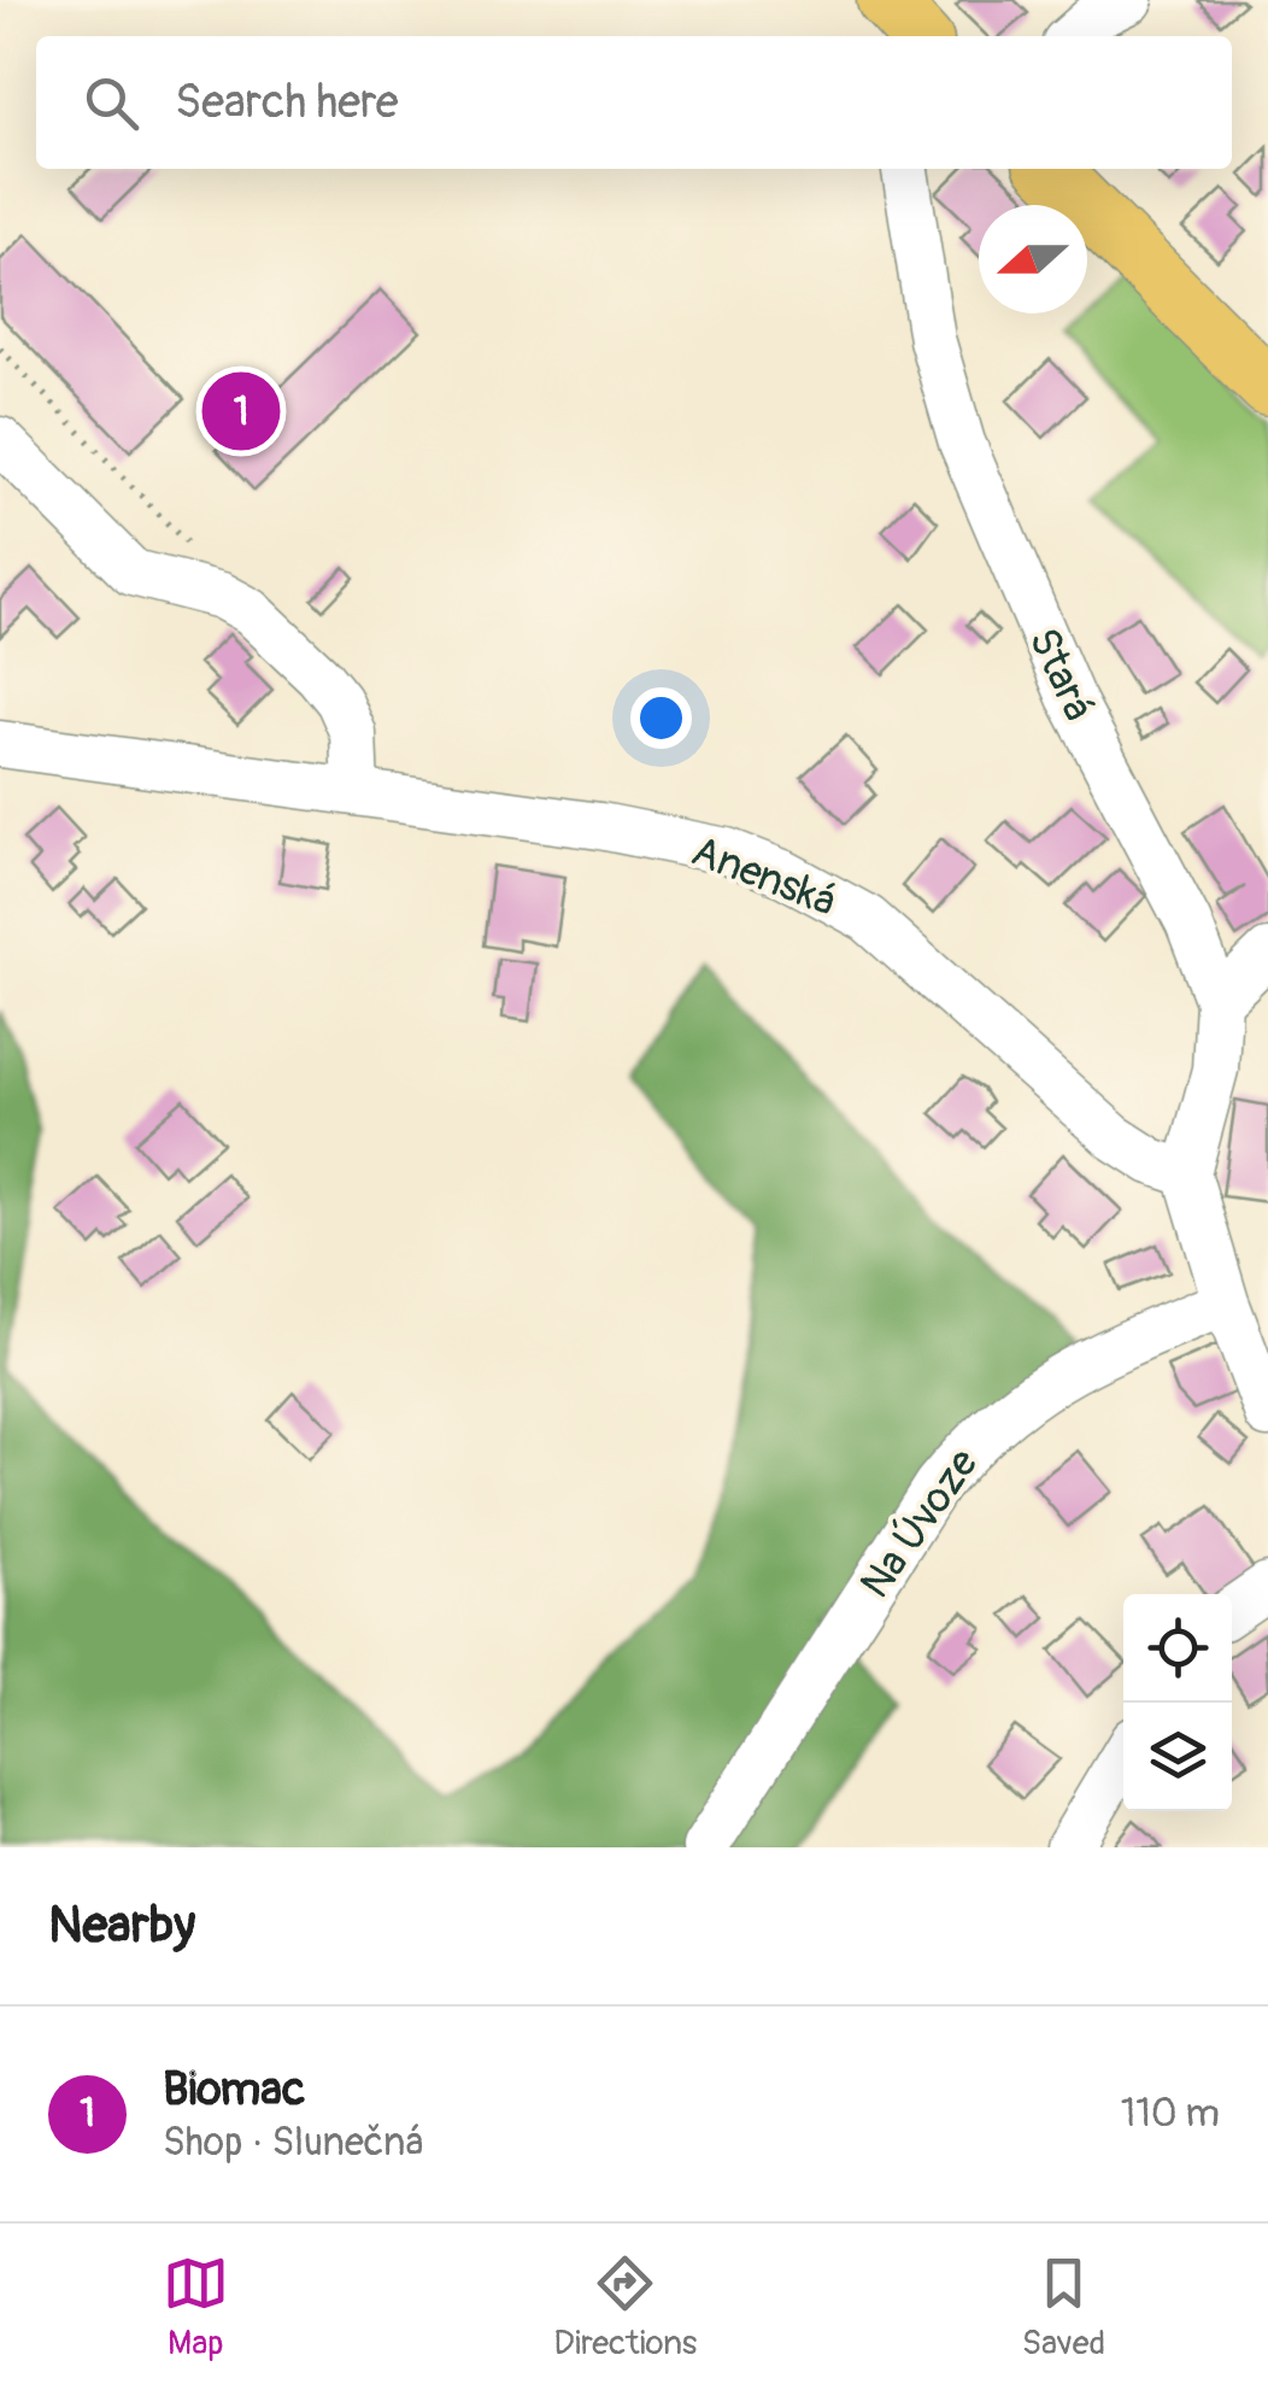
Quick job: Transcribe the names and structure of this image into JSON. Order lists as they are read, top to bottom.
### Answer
{
  "streets": {
    "street": ["Stará", "Anenská", "Na Úvoze"]
  },
  "crossings": [
    ["Stará", "Anenská"]
  ],
  "north": "left",
  "page": {
    "search": "Search here",
    "pins": "1",
    "heading": "Nearby",
    "list": [
      {
        "mark": "1",
        "name": "Biomac",
        "note": "Shop · Slunečná",
        "value": "110 m"
      }
    ],
    "nav": ["Map", "Directions", "Saved"]
  }
}
